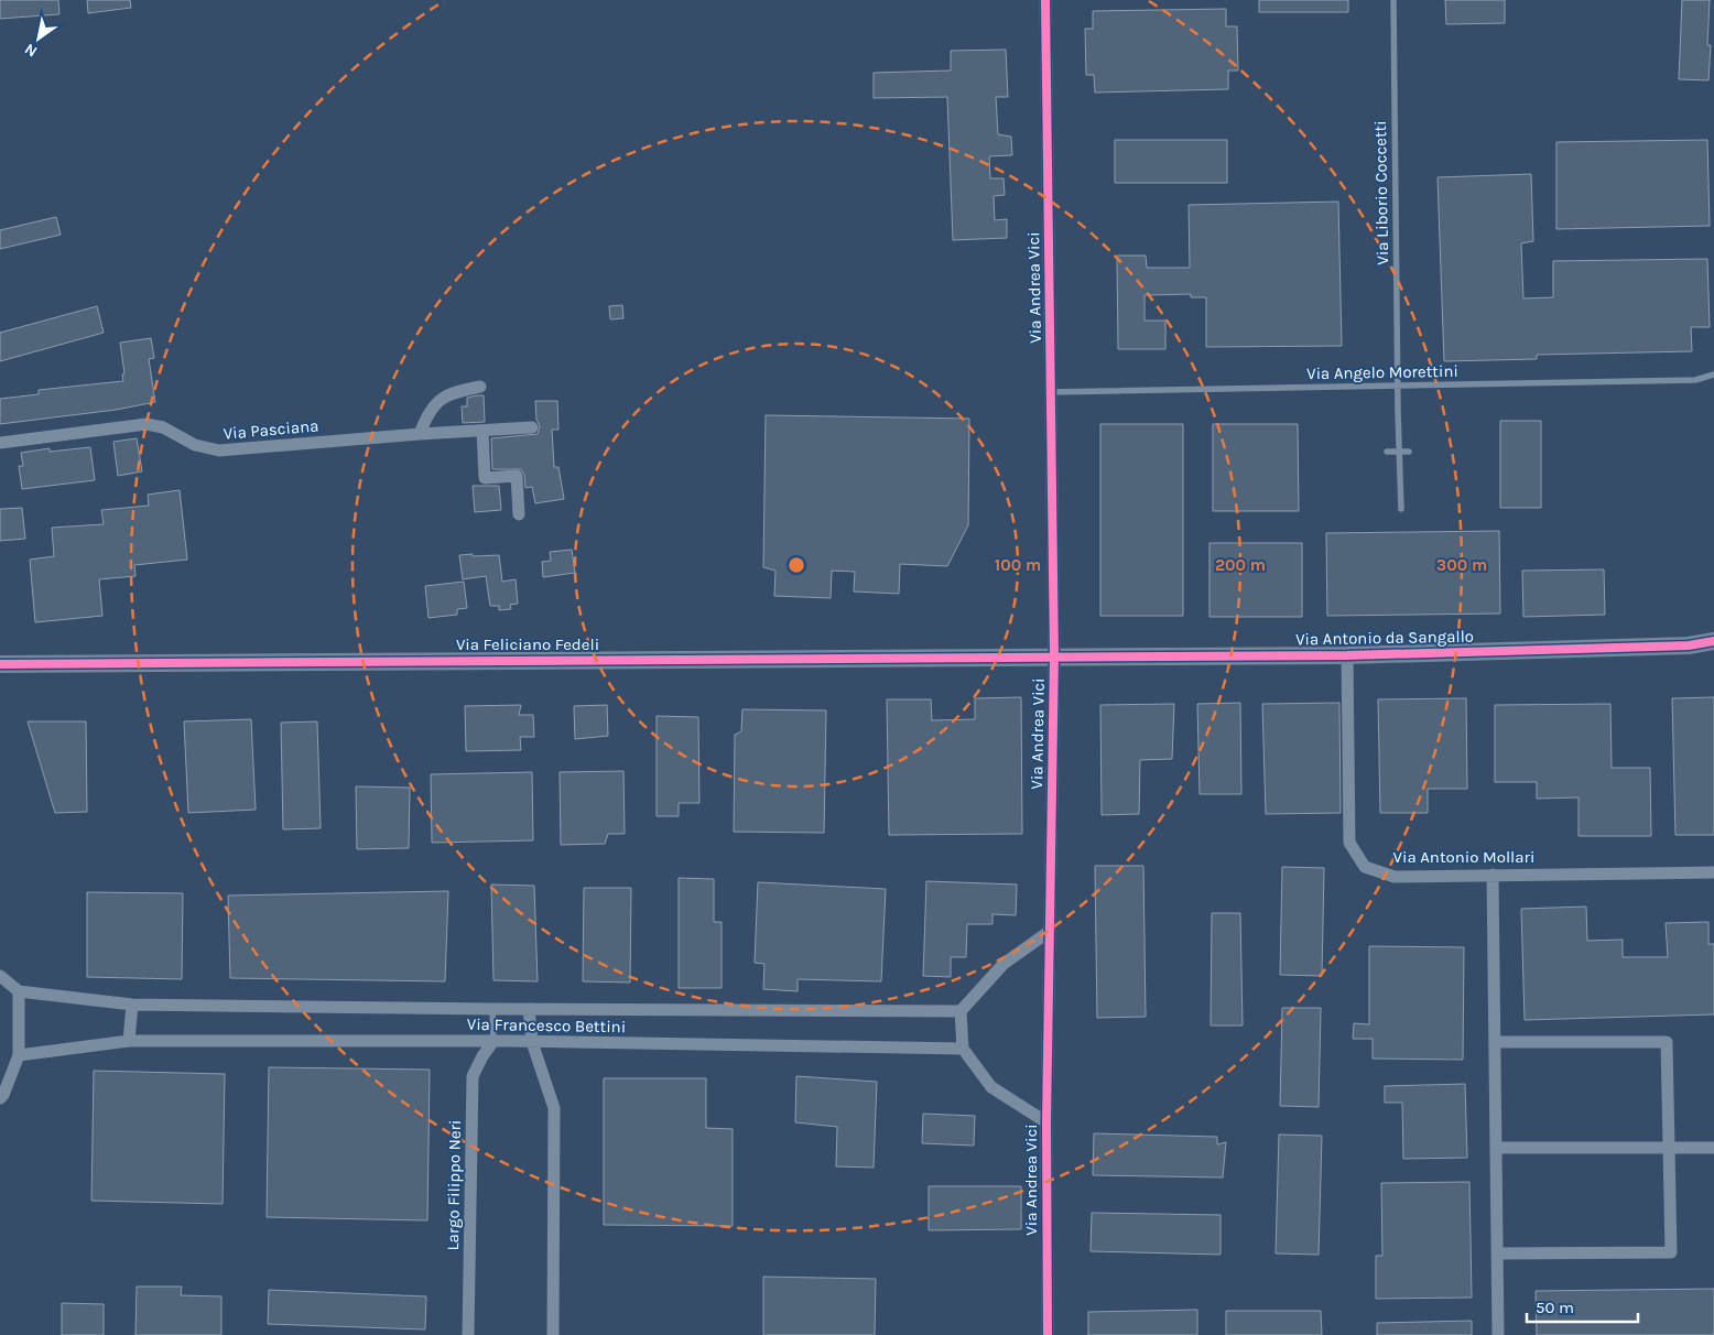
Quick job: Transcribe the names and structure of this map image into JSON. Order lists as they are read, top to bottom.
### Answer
{
  "streets": {
    "street": [
      "Via Andrea Vici",
      "Via Pasciana",
      "Via Antonio da Sangallo",
      "Via Feliciano Fedeli",
      "Via Antonio Mollari",
      "Via Francesco Bettini",
      "Largo Filippo Neri"
    ],
    "lane": ["Via Liborio Coccetti", "Via Angelo Morettini"]
  },
  "crossings": [
    ["Via Liborio Coccetti", "Via Angelo Morettini"],
    ["Via Andrea Vici", "Via Angelo Morettini"],
    ["Via Andrea Vici", "Via Antonio da Sangallo"],
    ["Via Andrea Vici", "Via Feliciano Fedeli"],
    ["Via Antonio da Sangallo", "Via Feliciano Fedeli"],
    ["Via Antonio da Sangallo", "Via Antonio Mollari"],
    ["Via Francesco Bettini", "Largo Filippo Neri"]
  ],
  "scale_bar": "50 m",
  "north": "bottom left",
  "rings": ["100 m", "200 m", "300 m"]
}
